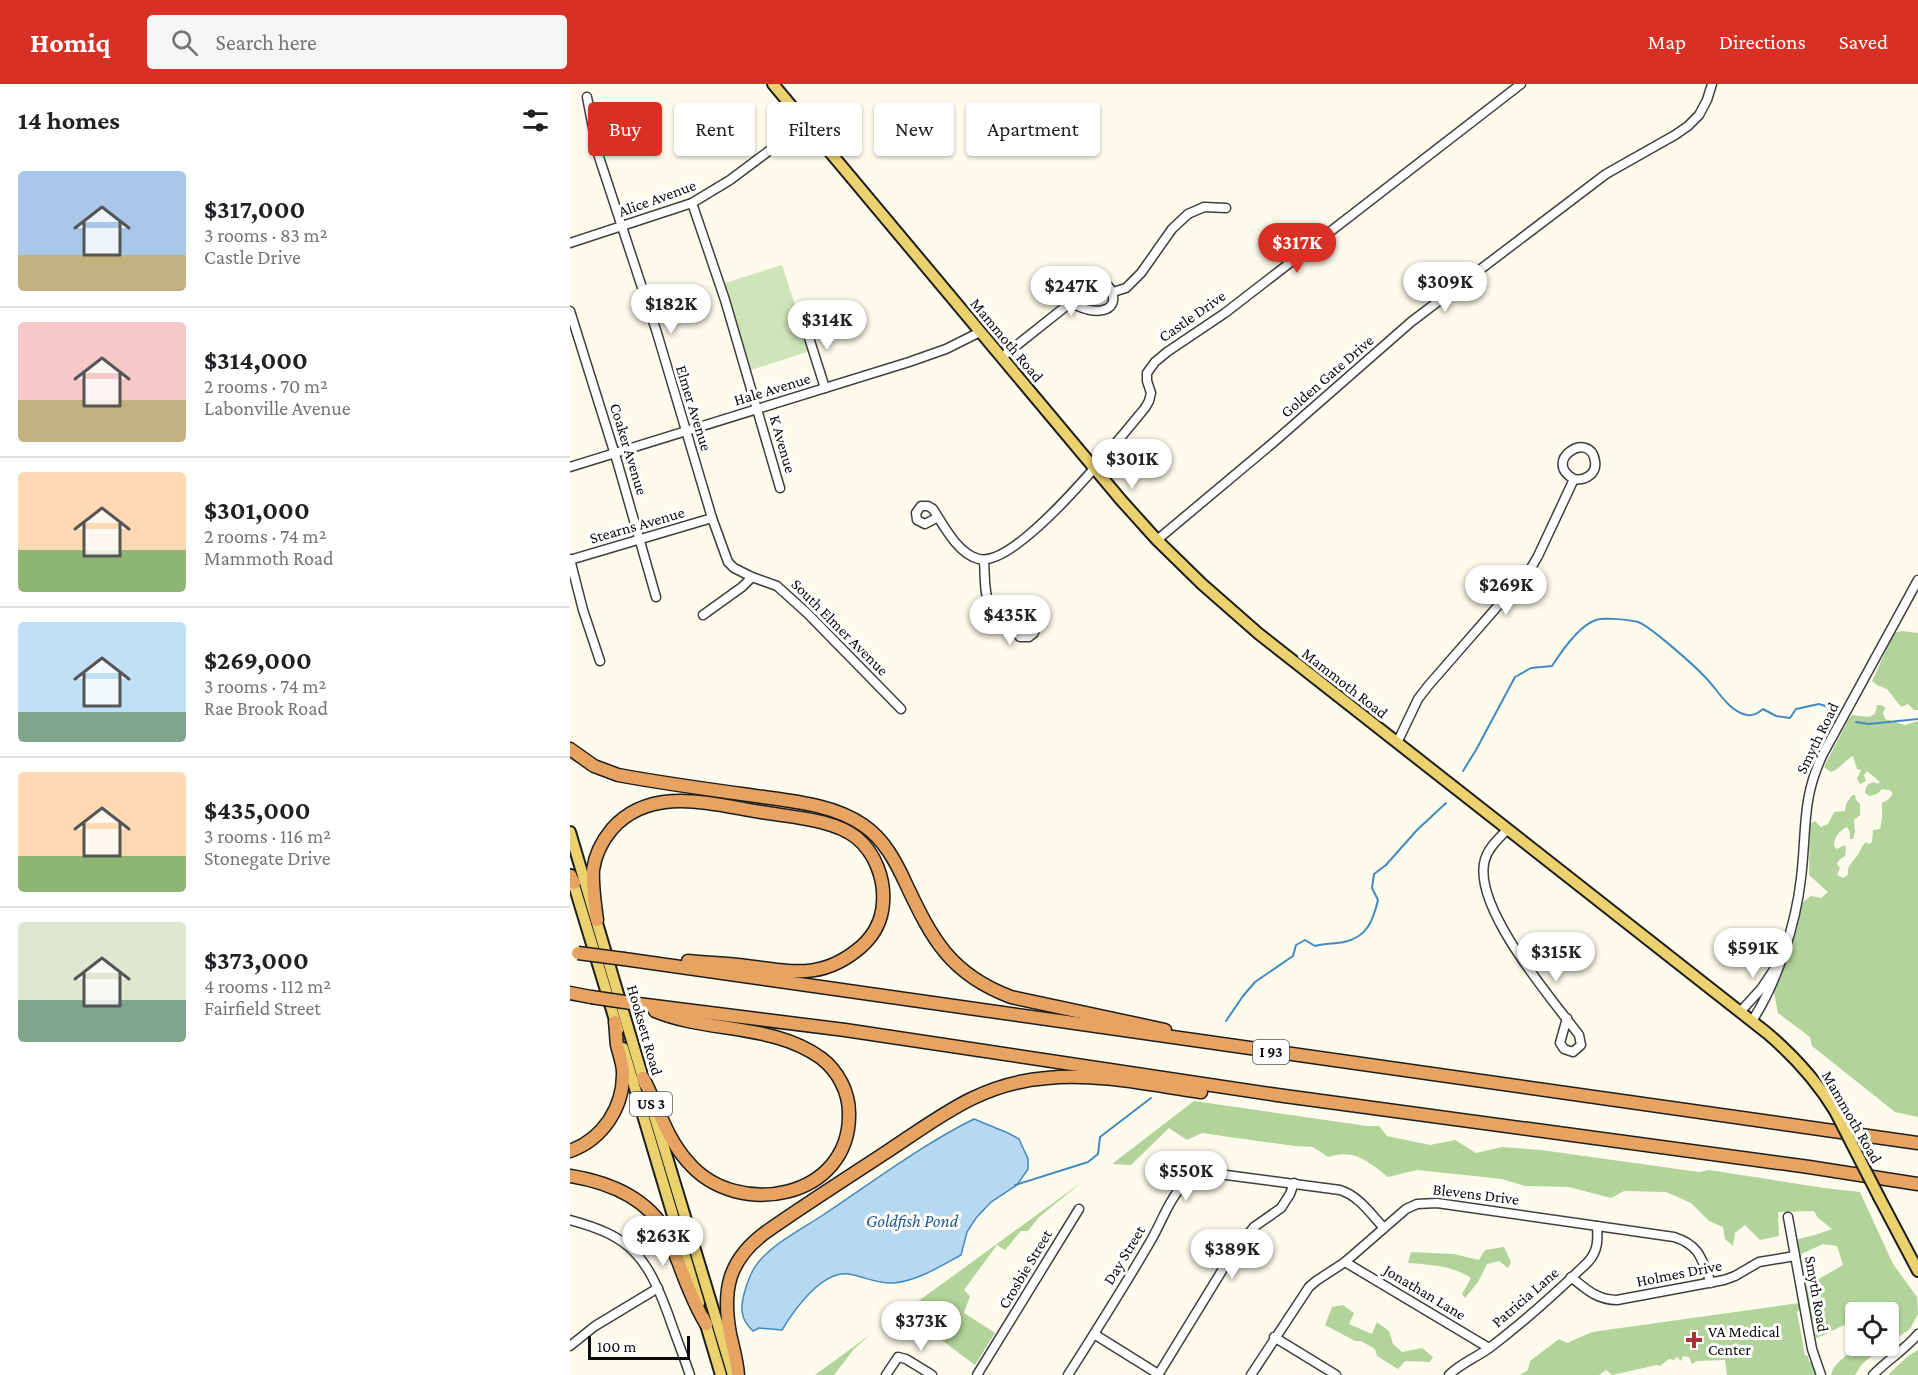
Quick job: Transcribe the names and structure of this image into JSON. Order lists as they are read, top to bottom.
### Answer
{
  "streets": {
    "highway": ["I 93"],
    "main road": ["Mammoth Road", "Hooksett Road", "US 3"],
    "street": [
      "Alice Avenue",
      "Castle Drive",
      "Golden Gate Drive",
      "Hale Avenue",
      "Elmer Avenue",
      "K Avenue",
      "Coaker Avenue",
      "Stearns Avenue",
      "South Elmer Avenue",
      "Smyth Road",
      "Blevens Drive",
      "Day Street",
      "Crosbie Street",
      "Holmes Drive",
      "Jonathan Lane",
      "Patricia Lane"
    ]
  },
  "crossings": [
    ["Alice Avenue", "Elmer Avenue"],
    ["Alice Avenue", "K Avenue"],
    ["Castle Drive", "Mammoth Road"],
    ["Mammoth Road", "Golden Gate Drive"],
    ["Mammoth Road", "Hale Avenue"],
    ["Mammoth Road", "Smyth Road"],
    ["Hale Avenue", "Elmer Avenue"],
    ["Hale Avenue", "K Avenue"],
    ["Hale Avenue", "Coaker Avenue"],
    ["Elmer Avenue", "Stearns Avenue"],
    ["Elmer Avenue", "South Elmer Avenue"],
    ["Coaker Avenue", "Stearns Avenue"],
    ["Smyth Road", "Holmes Drive"],
    ["Blevens Drive", "Day Street"],
    ["Blevens Drive", "Holmes Drive"],
    ["Blevens Drive", "Jonathan Lane"],
    ["Blevens Drive", "Patricia Lane"],
    ["Holmes Drive", "Patricia Lane"],
    ["Jonathan Lane", "Patricia Lane"]
  ],
  "water": ["Goldfish Pond"],
  "places": {
    "health": ["VA Medical Center"]
  },
  "scale_bar": "100 m",
  "page": {
    "header": "Homiq",
    "search": "Search here",
    "nav": ["Map", "Directions", "Saved"],
    "heading": "14 homes",
    "chip": [
      "Buy",
      "Rent",
      "Filters",
      "New",
      "Apartment"
    ],
    "list": [
      {
        "name": "$317,000",
        "note": "3 rooms · 83 m² · Castle Drive"
      },
      {
        "name": "$314,000",
        "note": "2 rooms · 70 m² · Labonville Avenue"
      },
      {
        "name": "$301,000",
        "note": "2 rooms · 74 m² · Mammoth Road"
      },
      {
        "name": "$269,000",
        "note": "3 rooms · 74 m² · Rae Brook Road"
      },
      {
        "name": "$435,000",
        "note": "3 rooms · 116 m² · Stonegate Drive"
      },
      {
        "name": "$373,000",
        "note": "4 rooms · 112 m² · Fairfield Street"
      }
    ],
    "price": [
      "$317K",
      "$309K",
      "$247K",
      "$182K",
      "$314K",
      "$301K",
      "$269K",
      "$435K",
      "$591K",
      "$315K",
      "$550K",
      "$263K",
      "$389K",
      "$373K"
    ],
    "scale": "100 m"
  }
}
